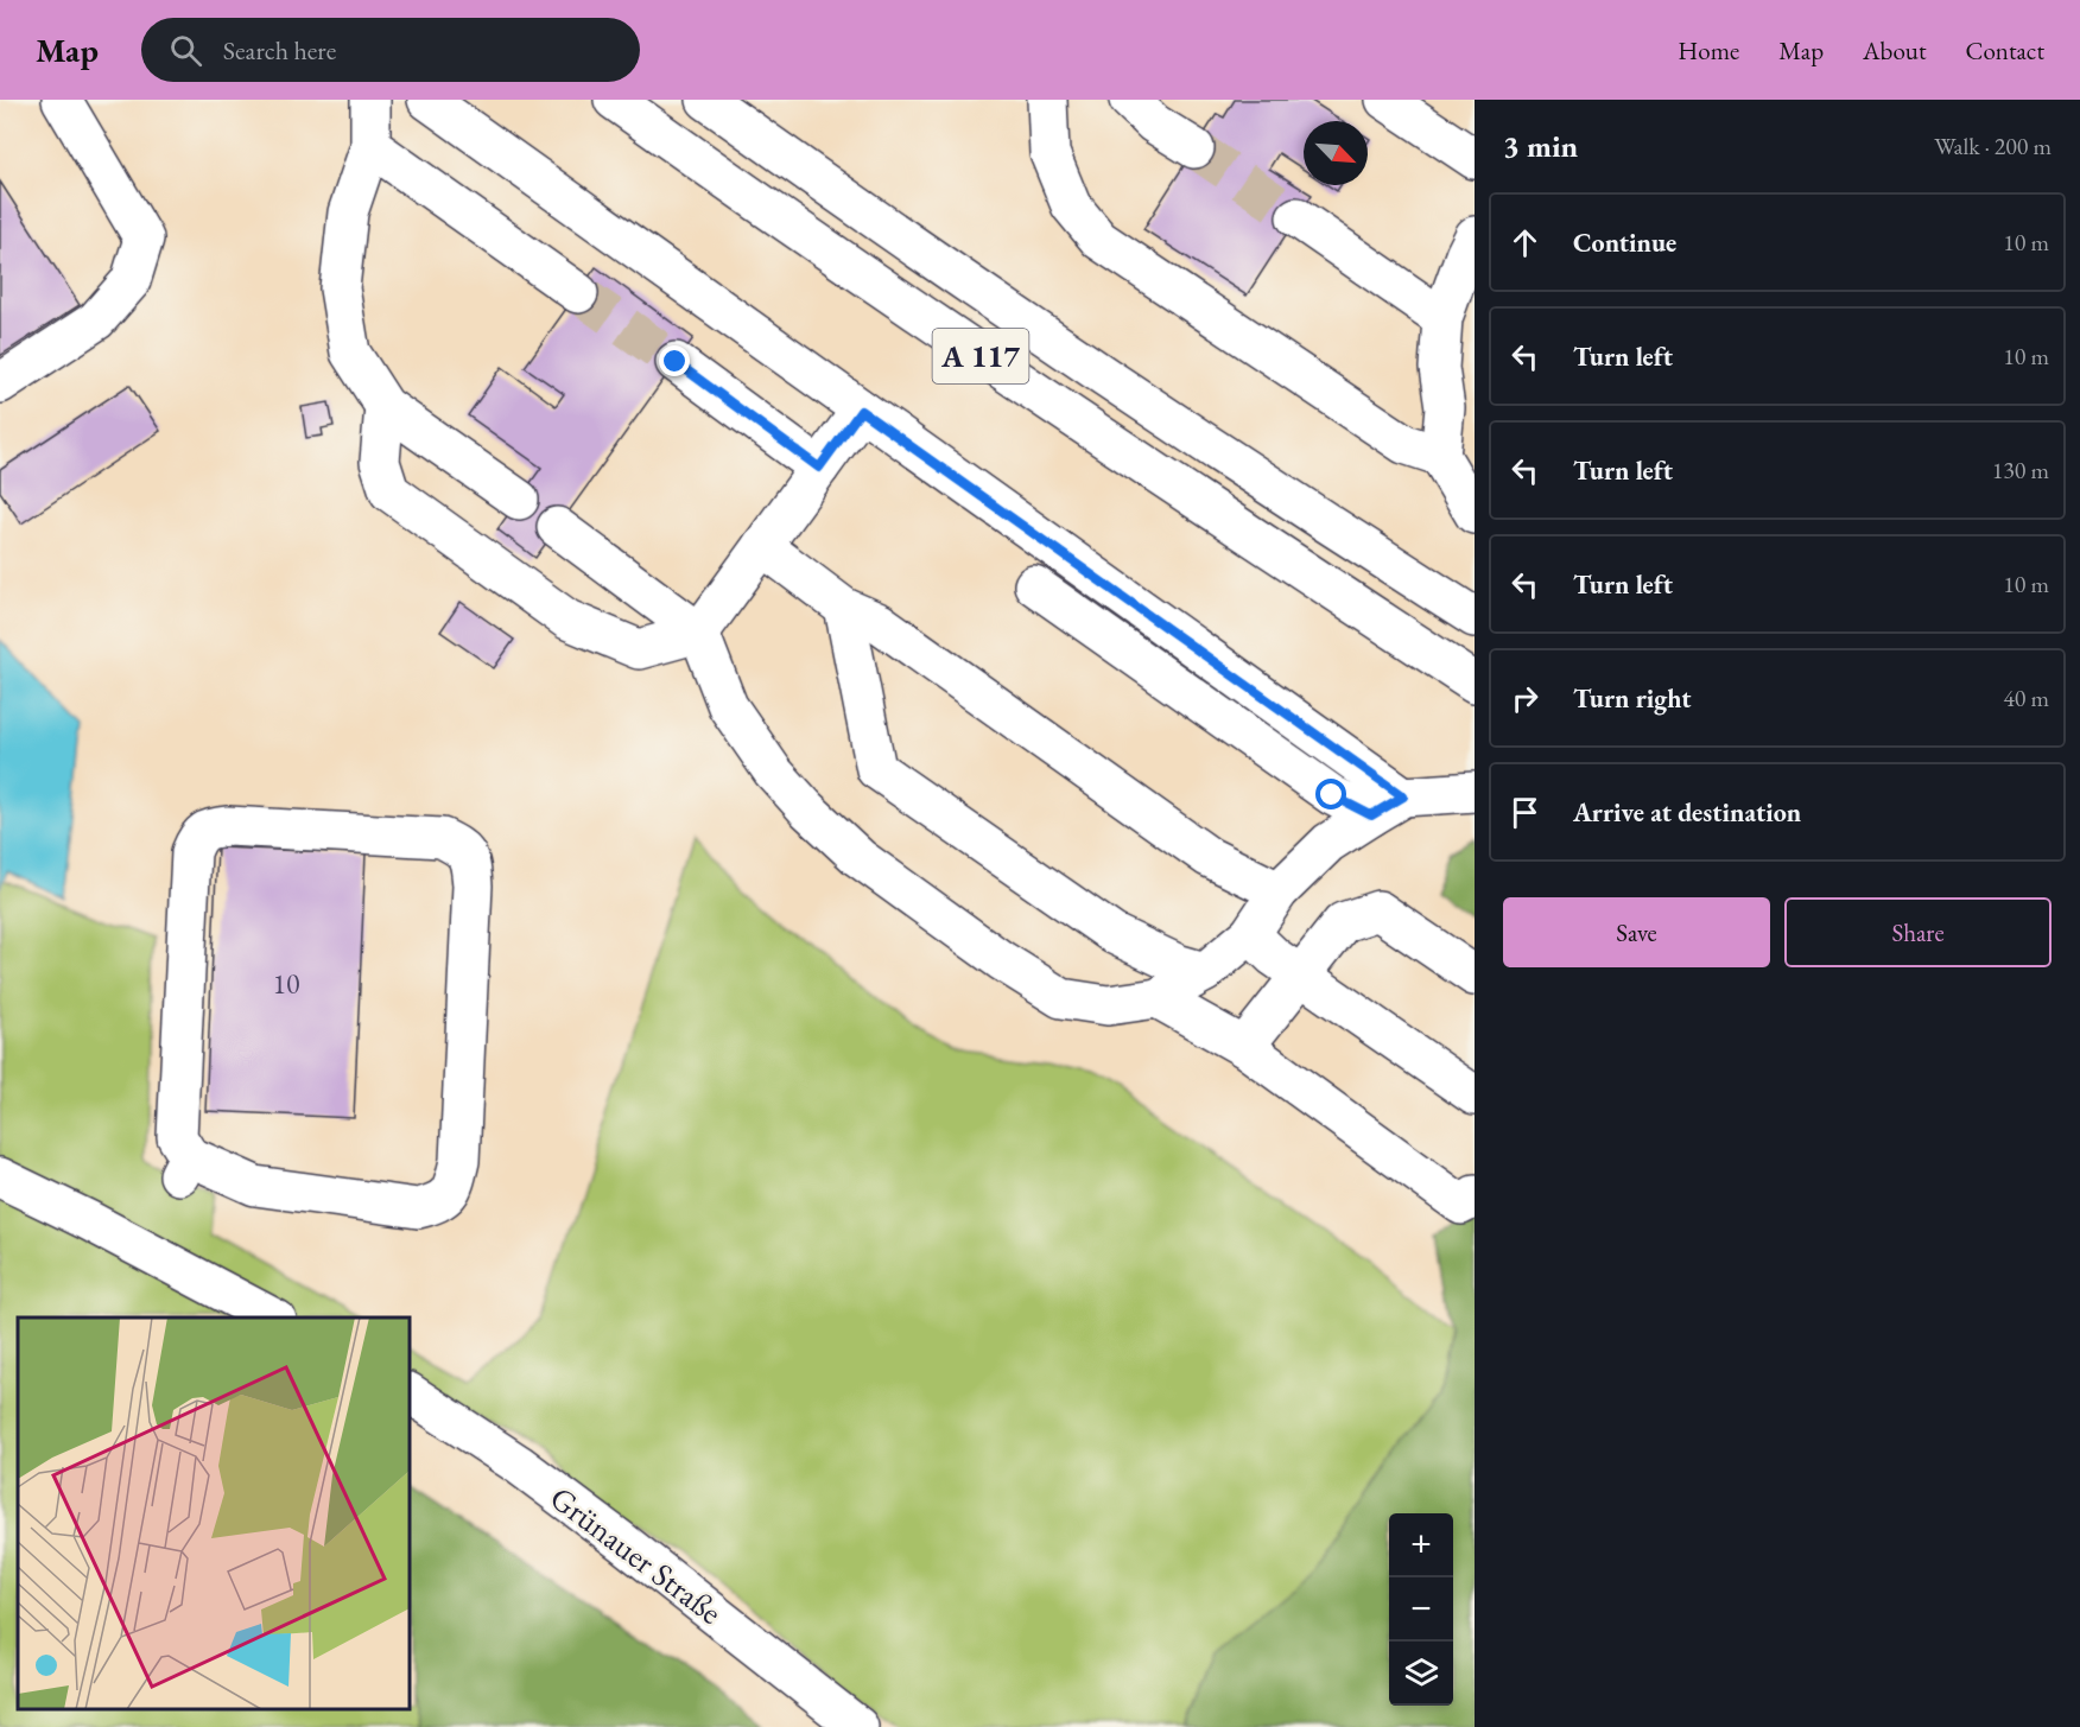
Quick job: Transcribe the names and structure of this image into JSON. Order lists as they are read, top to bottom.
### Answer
{
  "streets": {
    "main road": ["A 117", "Grünauer Straße"]
  },
  "house_numbers": ["10"],
  "north": "bottom right",
  "page": {
    "header": "Map",
    "search": "Search here",
    "nav": [
      "Home",
      "Map",
      "About",
      "Contact"
    ],
    "heading": ["3 min", "Walk · 200 m"],
    "list": [
      ["Continue", "10 m"],
      ["Turn left", "10 m"],
      ["Turn left", "130 m"],
      ["Turn left", "10 m"],
      ["Turn right", "40 m"],
      "Arrive at destination"
    ],
    "buttons": ["Save", "Share"],
    "map_buttons": ["+", "−"]
  }
}
